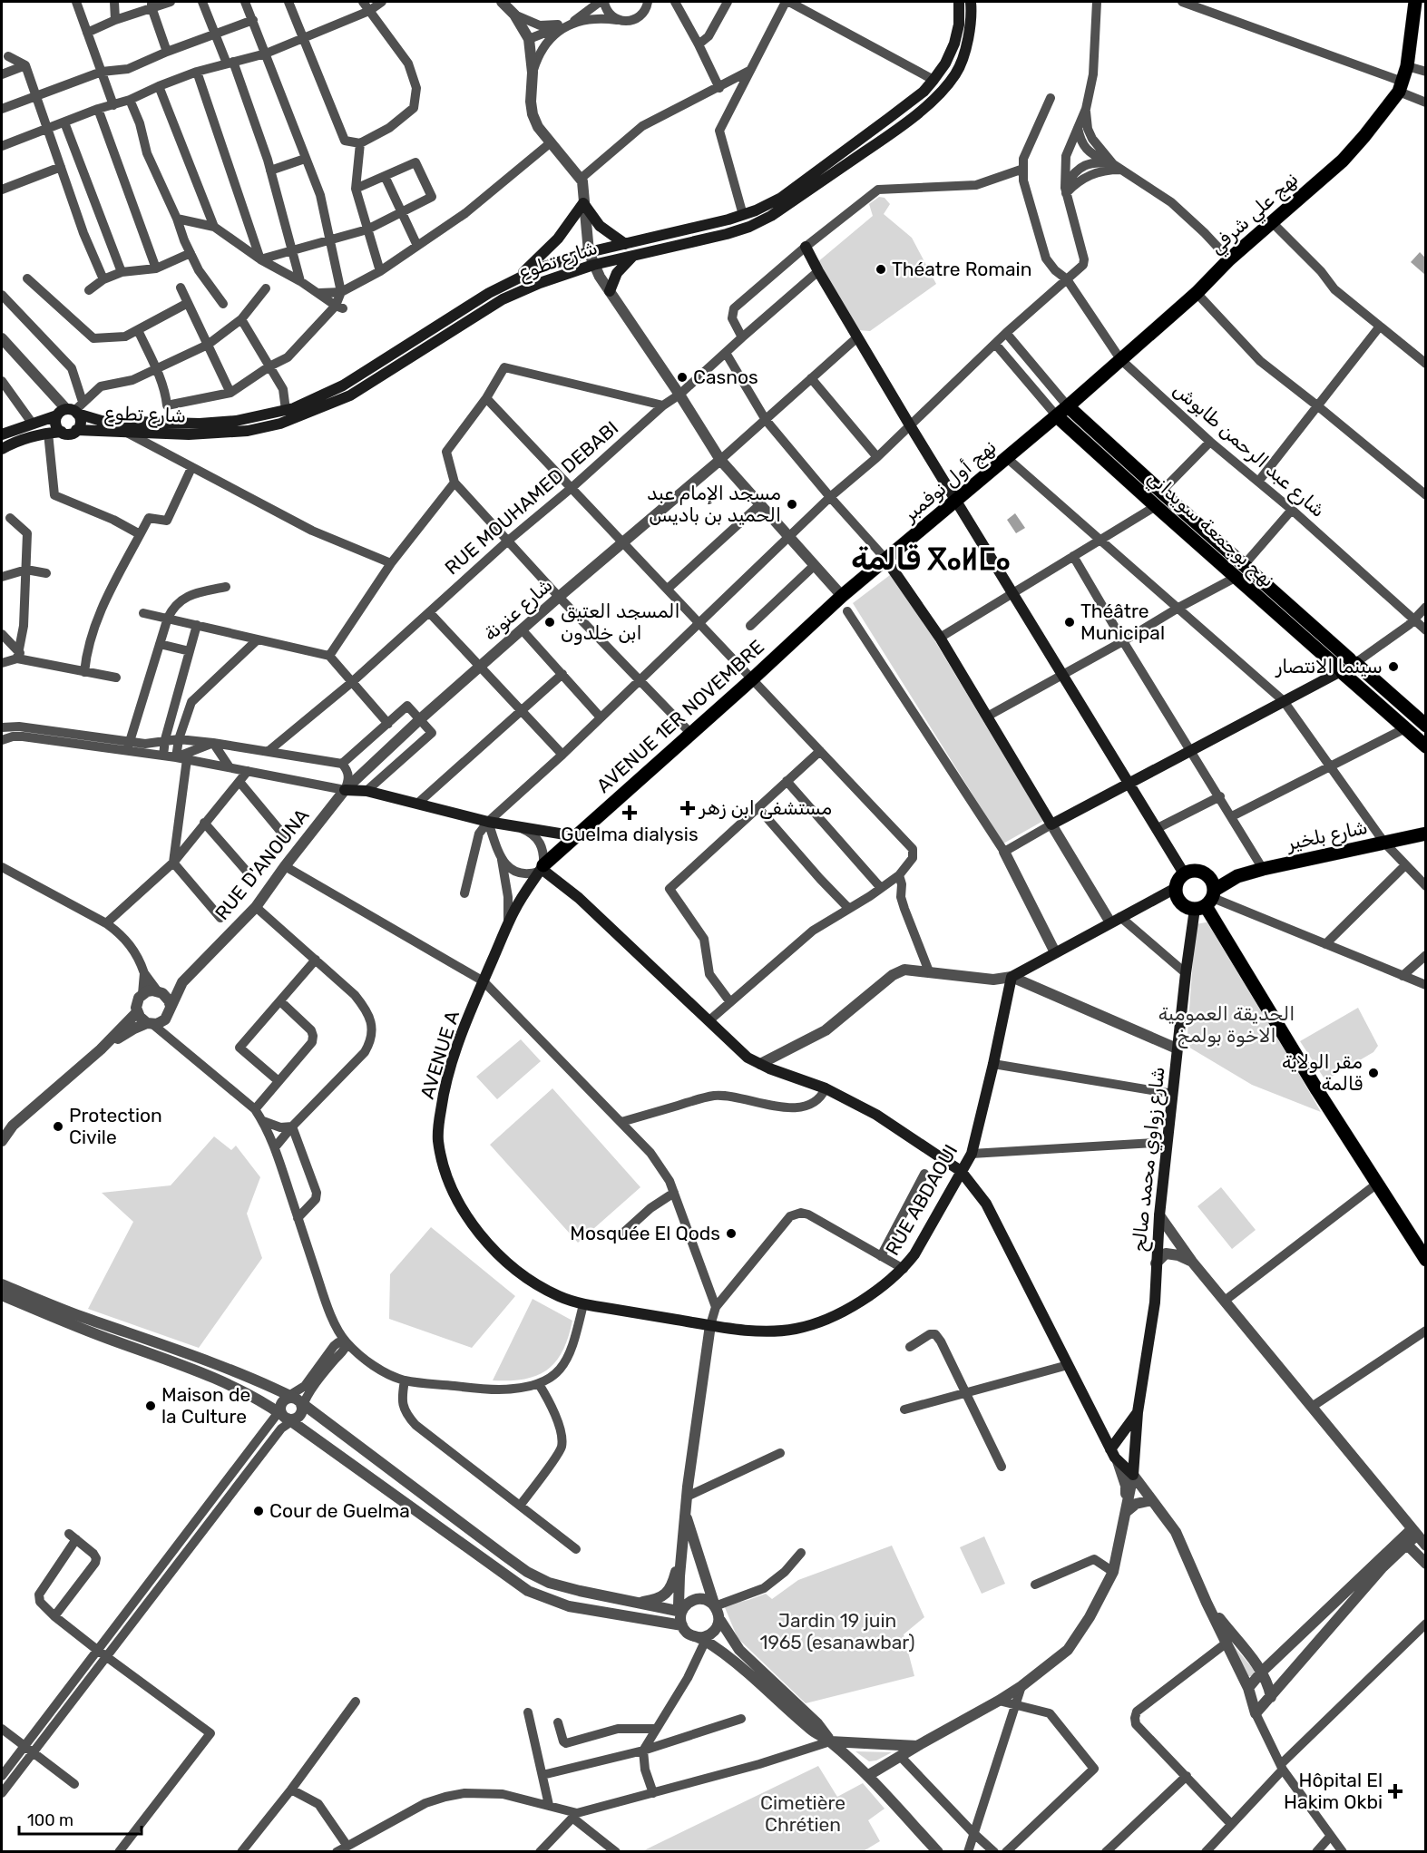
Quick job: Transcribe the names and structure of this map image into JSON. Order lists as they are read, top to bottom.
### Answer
{
  "streets": {
    "main road": [
      "نهج علي شرفي",
      "شارع تطوع",
      "نهج أول نوفمبر",
      "نهج بوجمعة سويداني",
      "AVENUE 1ER NOVEMBRE",
      "شارع بلخير",
      "AVENUE A",
      "شارع زواوي محمد صالح",
      "RUE ABDAOUI"
    ],
    "street": [
      "شارع عبد الرحمن طابوش",
      "RUE MOUHAMED DEBABI",
      "شارع عنونة",
      "RUE D'ANOUNA"
    ]
  },
  "crossings": [
    ["نهج علي شرفي", "شارع عبد الرحمن طابوش"],
    ["نهج علي شرفي", "نهج أول نوفمبر"],
    ["نهج علي شرفي", "نهج بوجمعة سويداني"],
    ["نهج أول نوفمبر", "نهج بوجمعة سويداني"],
    ["نهج أول نوفمبر", "AVENUE 1ER NOVEMBRE"],
    ["شارع عنونة", "RUE D'ANOUNA"],
    ["AVENUE 1ER NOVEMBRE", "AVENUE A"],
    ["شارع بلخير", "شارع زواوي محمد صالح"],
    ["AVENUE A", "RUE ABDAOUI"]
  ],
  "districts": ["قالمة ⴳⴰⵍⵎⴰ"],
  "parks": ["الحديقة العمومية الاخوة بولمخ", "Jardin 19 juin 1965 (esanawbar)", "Cimetière Chrétien"],
  "places": {
    "other": [
      "Théatre Romain",
      "Casnos",
      "مسجد الإمام عبد الحميد بن باديس",
      "المسجد العتيق ابن خلدون",
      "Théâtre Municipal",
      "سينما الانتصار",
      "مقر الولاية قالمة",
      "Protection Civile",
      "Mosquée El Qods",
      "Maison de la Culture",
      "Cour de Guelma"
    ],
    "health": ["مستشفى ابن زهر", "Guelma dialysis", "Hôpital El Hakim Okbi"]
  },
  "scale_bar": "100 m"
}
